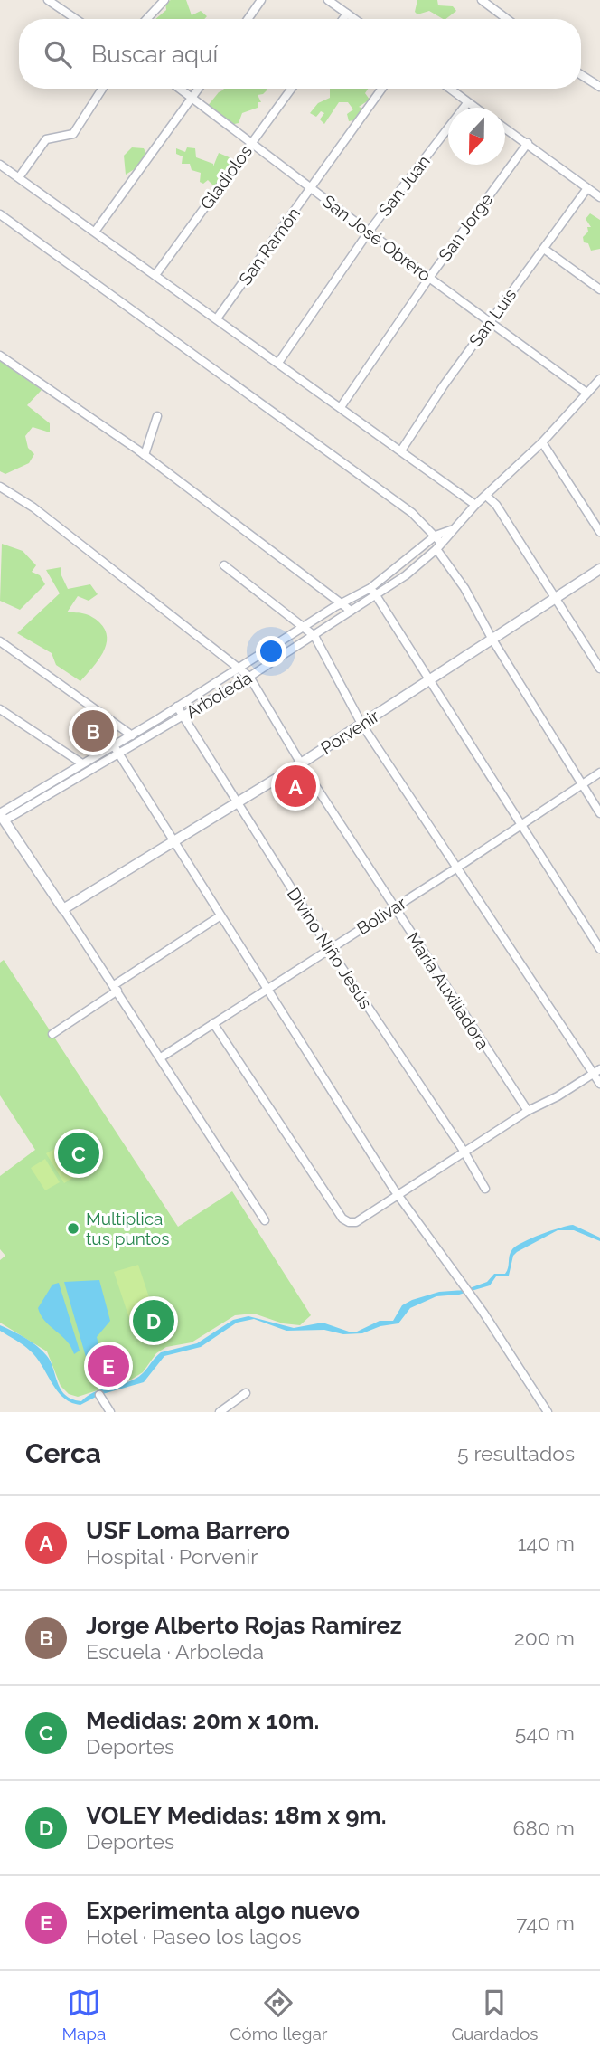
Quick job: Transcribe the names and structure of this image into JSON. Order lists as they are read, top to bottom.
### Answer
{
  "streets": {
    "street": [
      "Gladiolos",
      "San Juan",
      "San Jorge",
      "San José Obrero",
      "San Ramón",
      "San Luís",
      "Arboleda",
      "Porvenir",
      "Bolivar",
      "Divino Niño Jesús",
      "María Auxiliadora"
    ]
  },
  "crossings": [
    ["Gladiolos", "San José Obrero"],
    ["San Juan", "San José Obrero"],
    ["San Jorge", "San José Obrero"],
    ["San José Obrero", "San Ramón"],
    ["San José Obrero", "San Luís"],
    ["San José Obrero", "Arboleda"],
    ["Arboleda", "Divino Niño Jesús"],
    ["Arboleda", "María Auxiliadora"],
    ["Porvenir", "Divino Niño Jesús"],
    ["Porvenir", "María Auxiliadora"],
    ["Bolivar", "Divino Niño Jesús"],
    ["Bolivar", "María Auxiliadora"]
  ],
  "places": ["Multiplica tus puntos"],
  "north": "bottom",
  "page": {
    "search": "Buscar aquí",
    "pins": [
      "B",
      "A",
      "C",
      "D",
      "E"
    ],
    "heading": ["Cerca", "5 resultados"],
    "list": [
      {
        "mark": "A",
        "name": "USF Loma Barrero",
        "note": "Hospital · Porvenir",
        "value": "140 m"
      },
      {
        "mark": "B",
        "name": "Jorge Alberto Rojas Ramírez",
        "note": "Escuela · Arboleda",
        "value": "200 m"
      },
      {
        "mark": "C",
        "name": "Medidas: 20m x 10m.",
        "note": "Deportes",
        "value": "540 m"
      },
      {
        "mark": "D",
        "name": "VOLEY Medidas: 18m x 9m.",
        "note": "Deportes",
        "value": "680 m"
      },
      {
        "mark": "E",
        "name": "Experimenta algo nuevo",
        "note": "Hotel · Paseo los lagos",
        "value": "740 m"
      }
    ],
    "nav": ["Mapa", "Cómo llegar", "Guardados"]
  }
}
